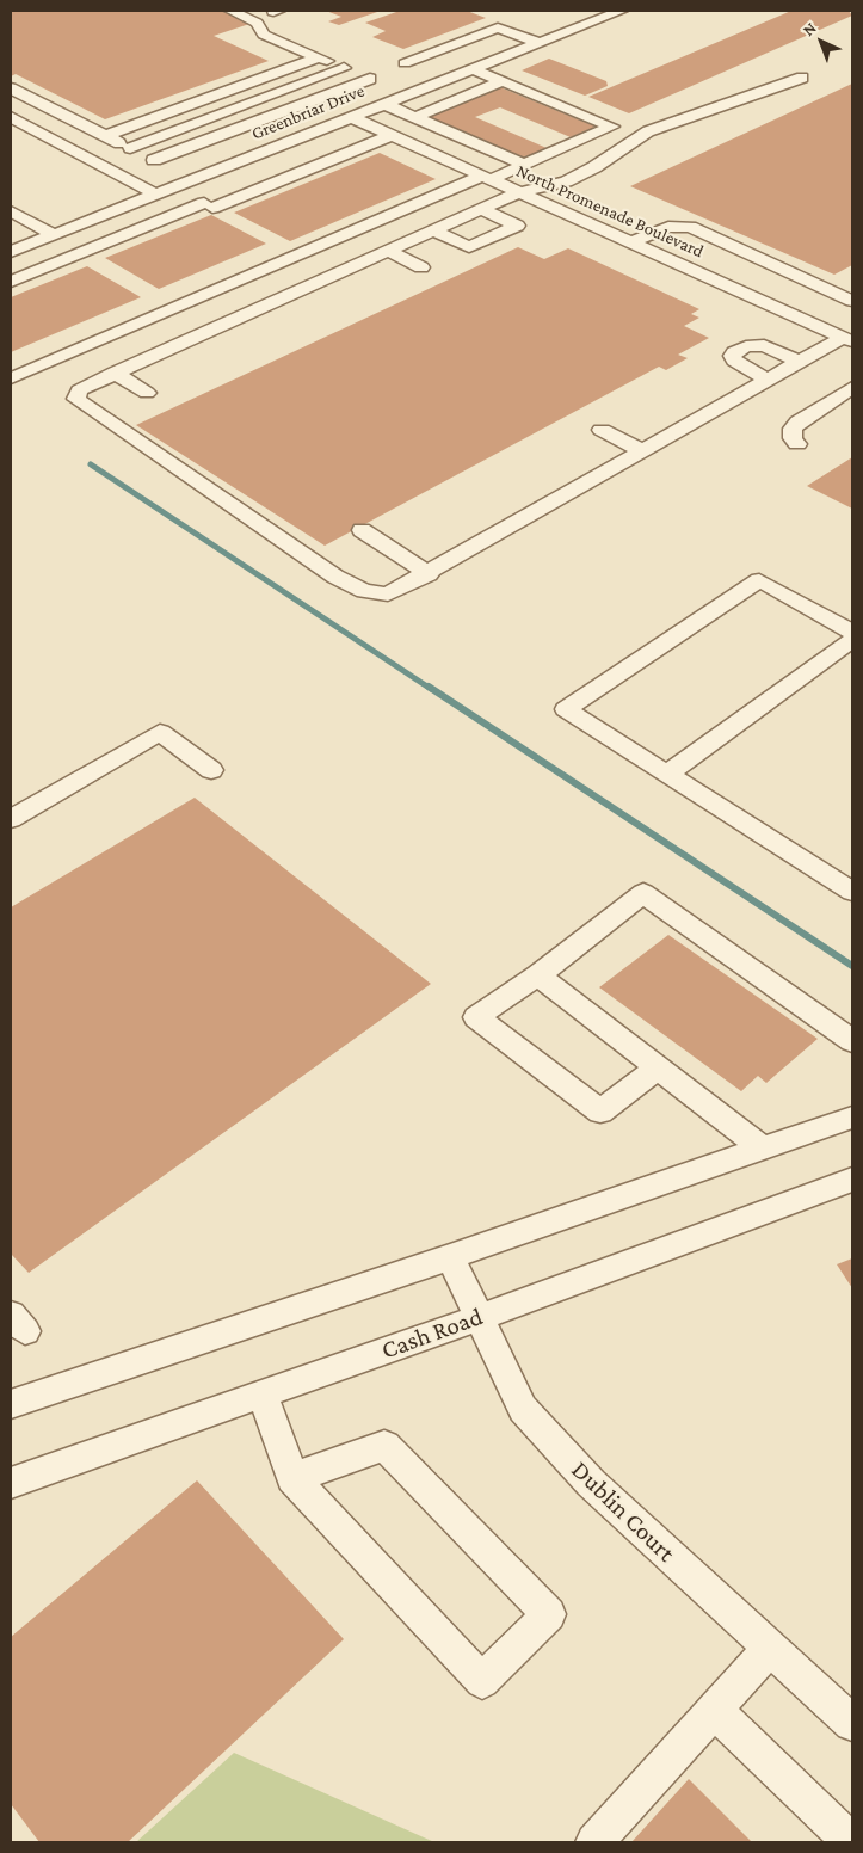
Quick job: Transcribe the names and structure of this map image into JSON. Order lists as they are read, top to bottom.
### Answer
{
  "streets": {
    "street": [
      "Greenbriar Drive",
      "North Promenade Boulevard",
      "Cash Road",
      "Dublin Court"
    ]
  },
  "crossings": [
    ["Greenbriar Drive", "North Promenade Boulevard"],
    ["Cash Road", "Dublin Court"]
  ],
  "north": "top left"
}
